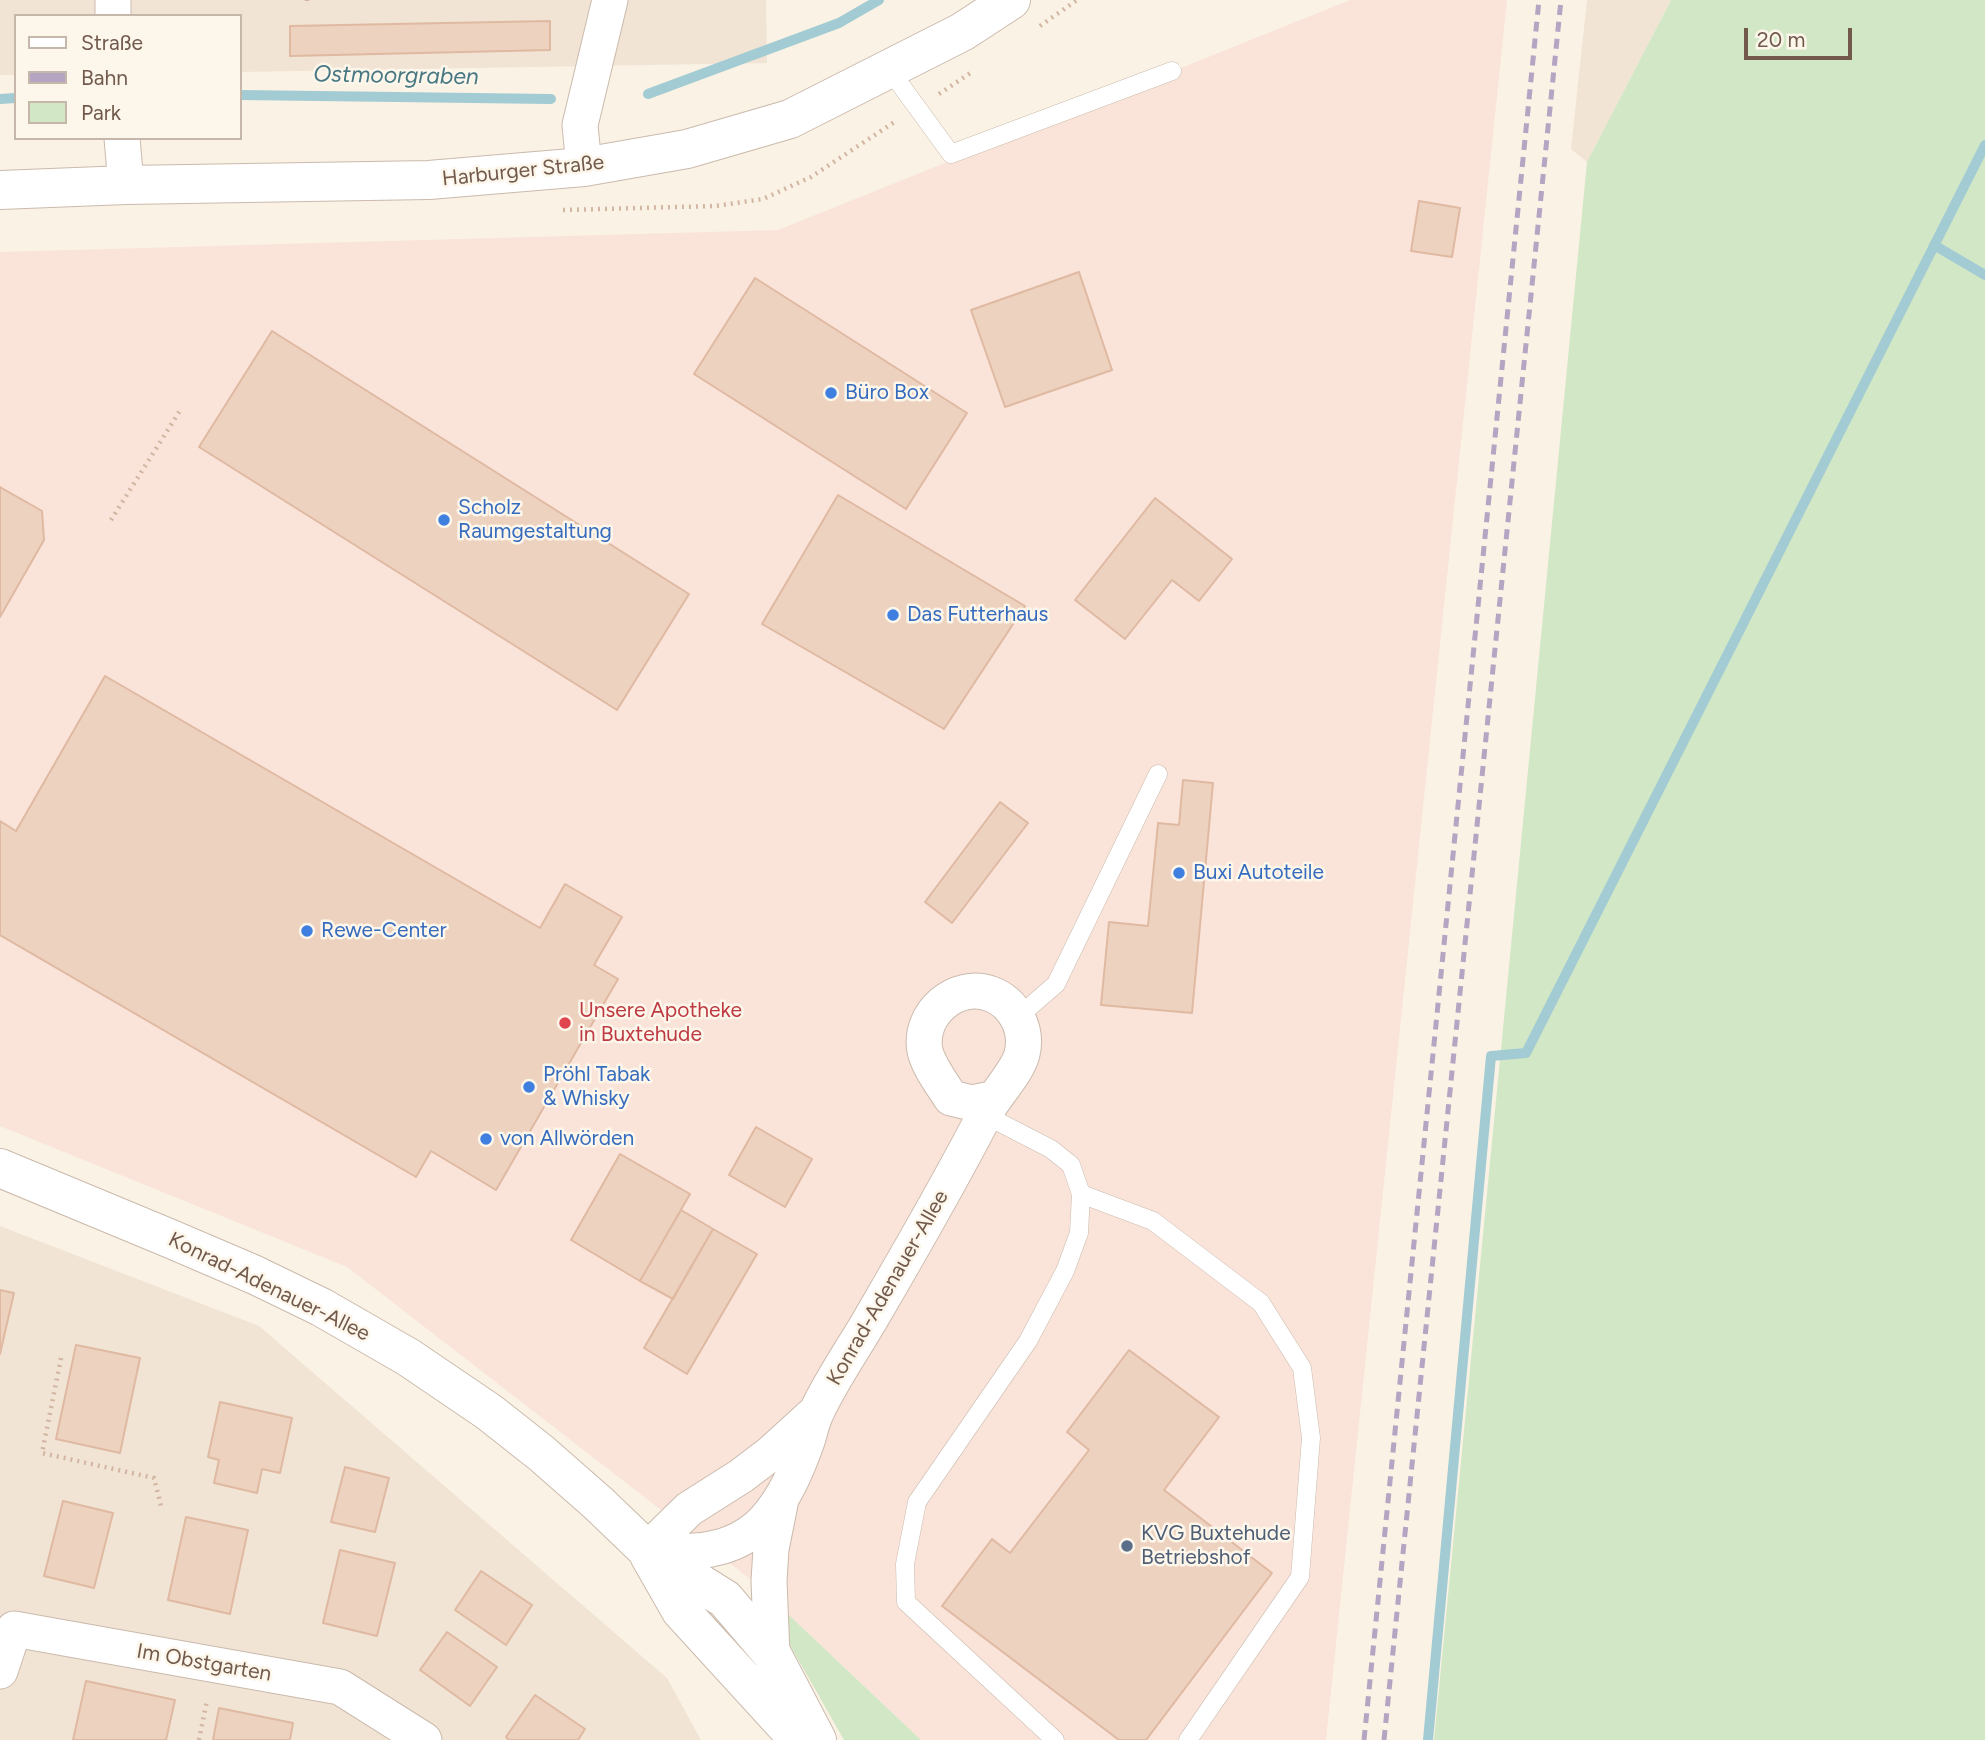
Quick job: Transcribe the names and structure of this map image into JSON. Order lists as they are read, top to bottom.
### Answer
{
  "streets": {
    "street": ["Harburger Straße", "Konrad-Adenauer-Allee", "Im Obstgarten"]
  },
  "water": ["Ostmoorgraben"],
  "places": [
    "Büro Box",
    "Scholz Raumgestaltung",
    "Das Futterhaus",
    "Buxi Autoteile",
    "Rewe-Center",
    "Unsere Apotheke in Buxtehude",
    "Pröhl Tabak & Whisky",
    "von Allwörden",
    "KVG Buxtehude Betriebshof"
  ],
  "legend": ["Straße", "Bahn", "Park"],
  "scale_bar": "20 m"
}
